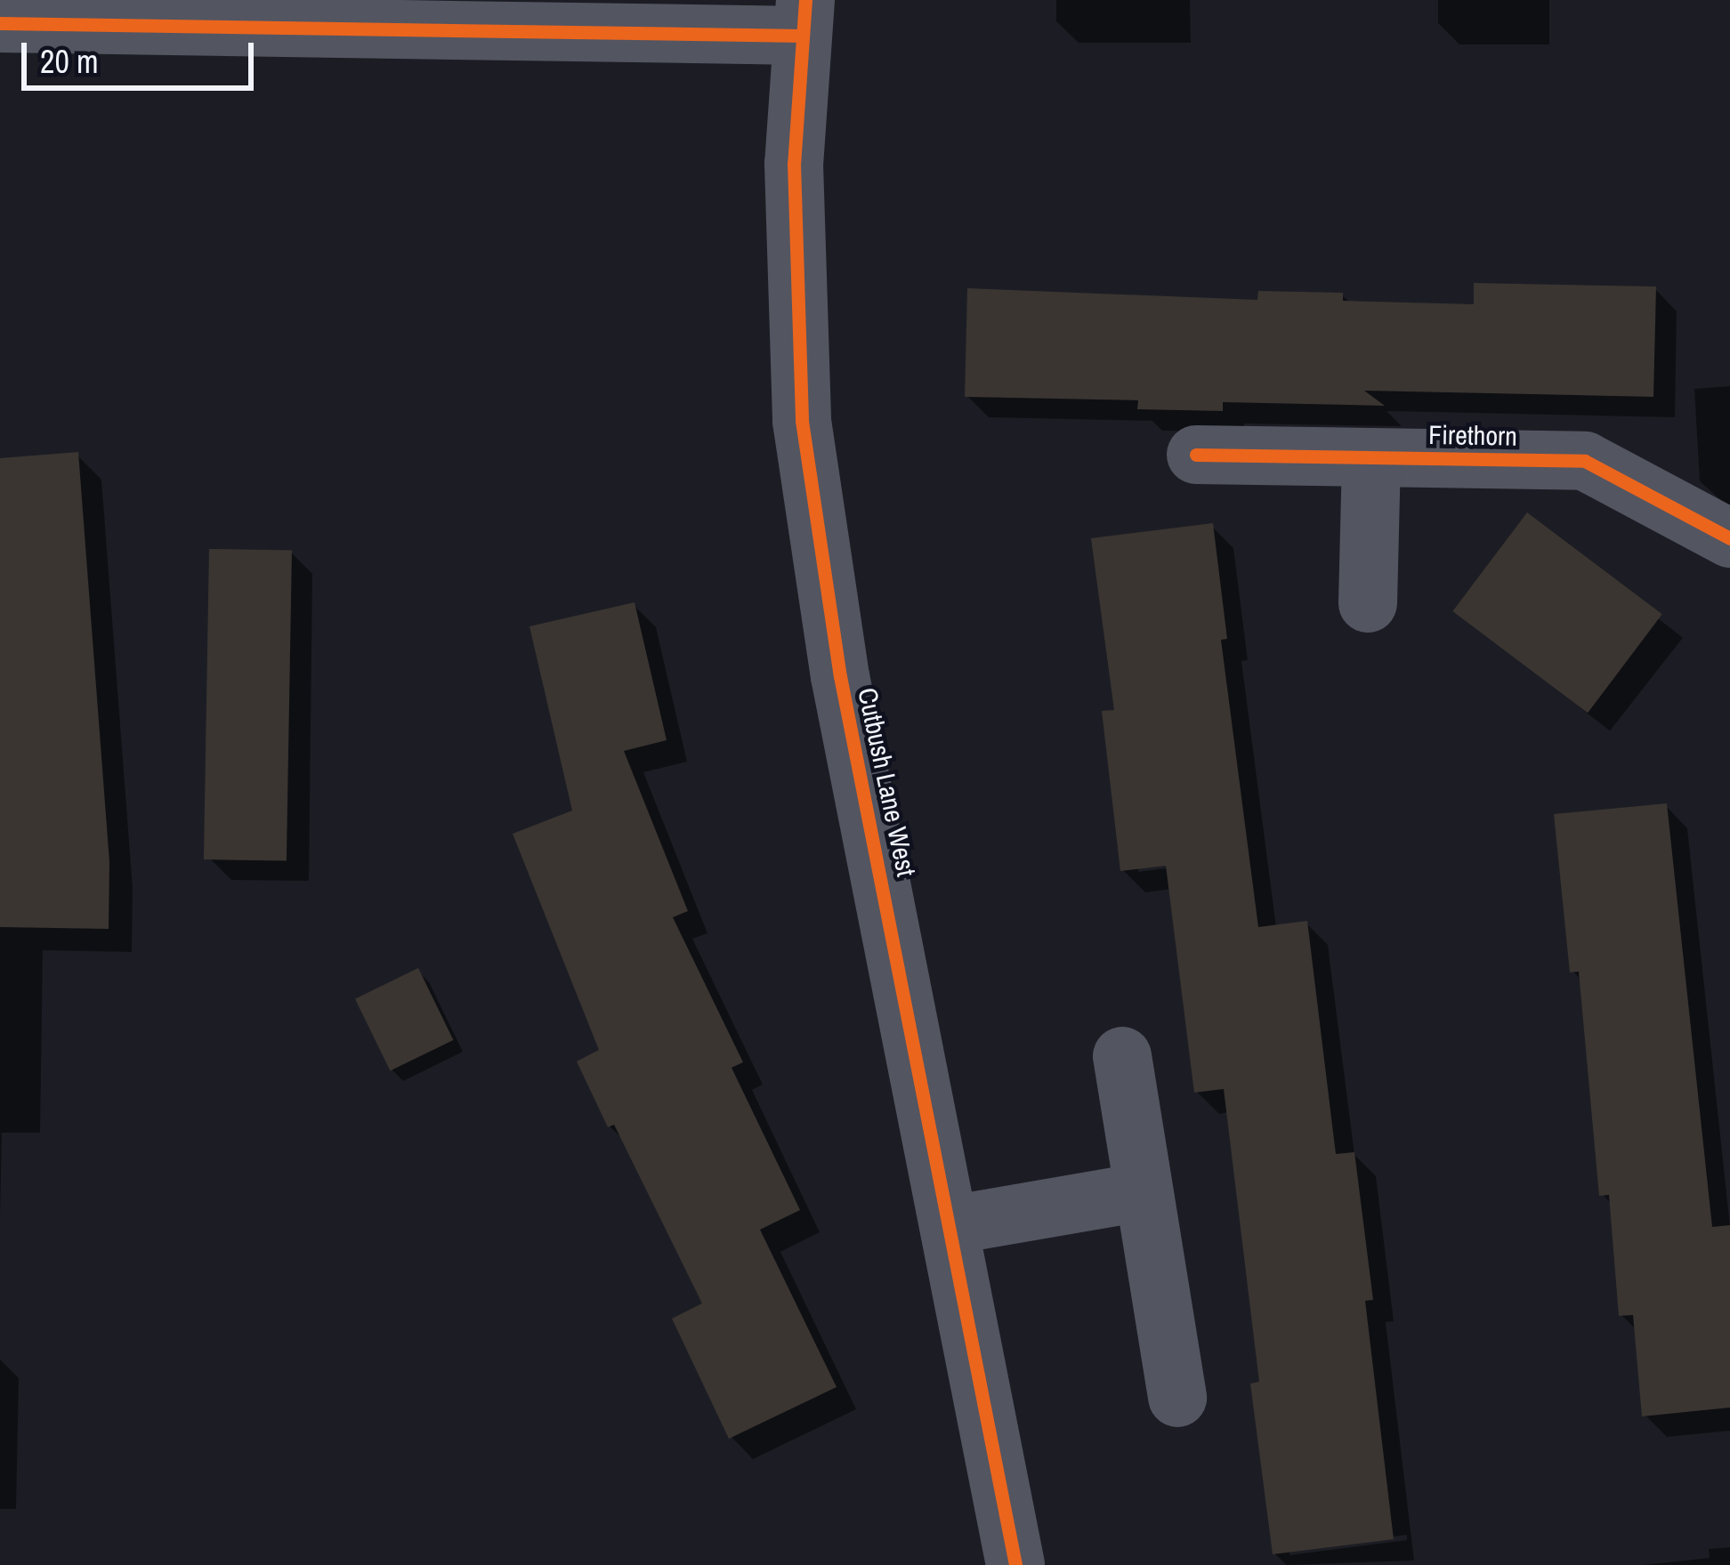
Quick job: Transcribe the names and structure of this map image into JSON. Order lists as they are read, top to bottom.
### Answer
{
  "streets": {
    "street": ["Firethorn", "Cutbush Lane West"]
  },
  "scale_bar": "20 m"
}
